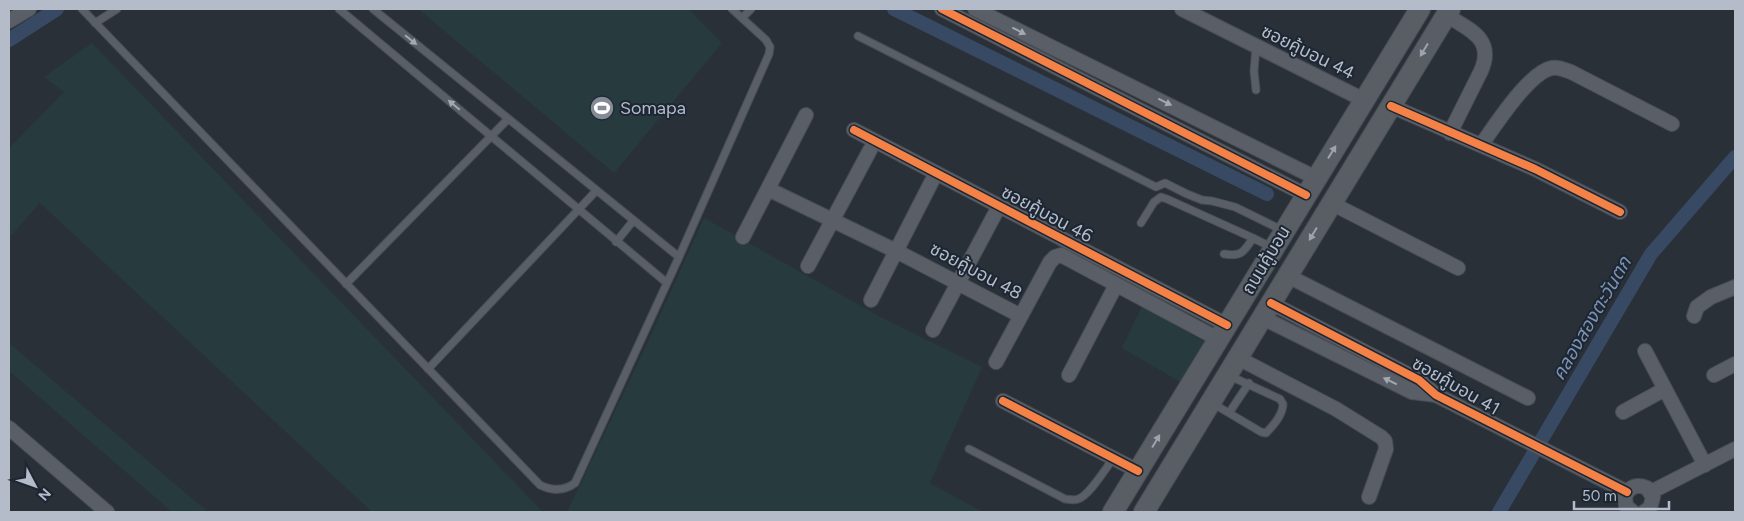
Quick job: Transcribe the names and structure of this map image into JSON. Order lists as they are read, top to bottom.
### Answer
{
  "streets": {
    "main road": ["ถนนคู้บอน"],
    "street": [
      "ซอยคู้บอน 44",
      "ซอยคู้บอน 46",
      "ซอยคู้บอน 48",
      "ซอยคู้บอน 41"
    ]
  },
  "crossings": [
    ["ซอยคู้บอน 44", "ถนนคู้บอน"],
    ["ซอยคู้บอน 46", "ถนนคู้บอน"],
    ["ซอยคู้บอน 46", "ซอยคู้บอน 48"],
    ["ถนนคู้บอน", "ซอยคู้บอน 48"],
    ["ถนนคู้บอน", "ซอยคู้บอน 41"]
  ],
  "water": ["คลองสองตะวันตก"],
  "places": {
    "sports": ["Somapa"]
  },
  "scale_bar": "50 m",
  "north": "bottom right"
}
